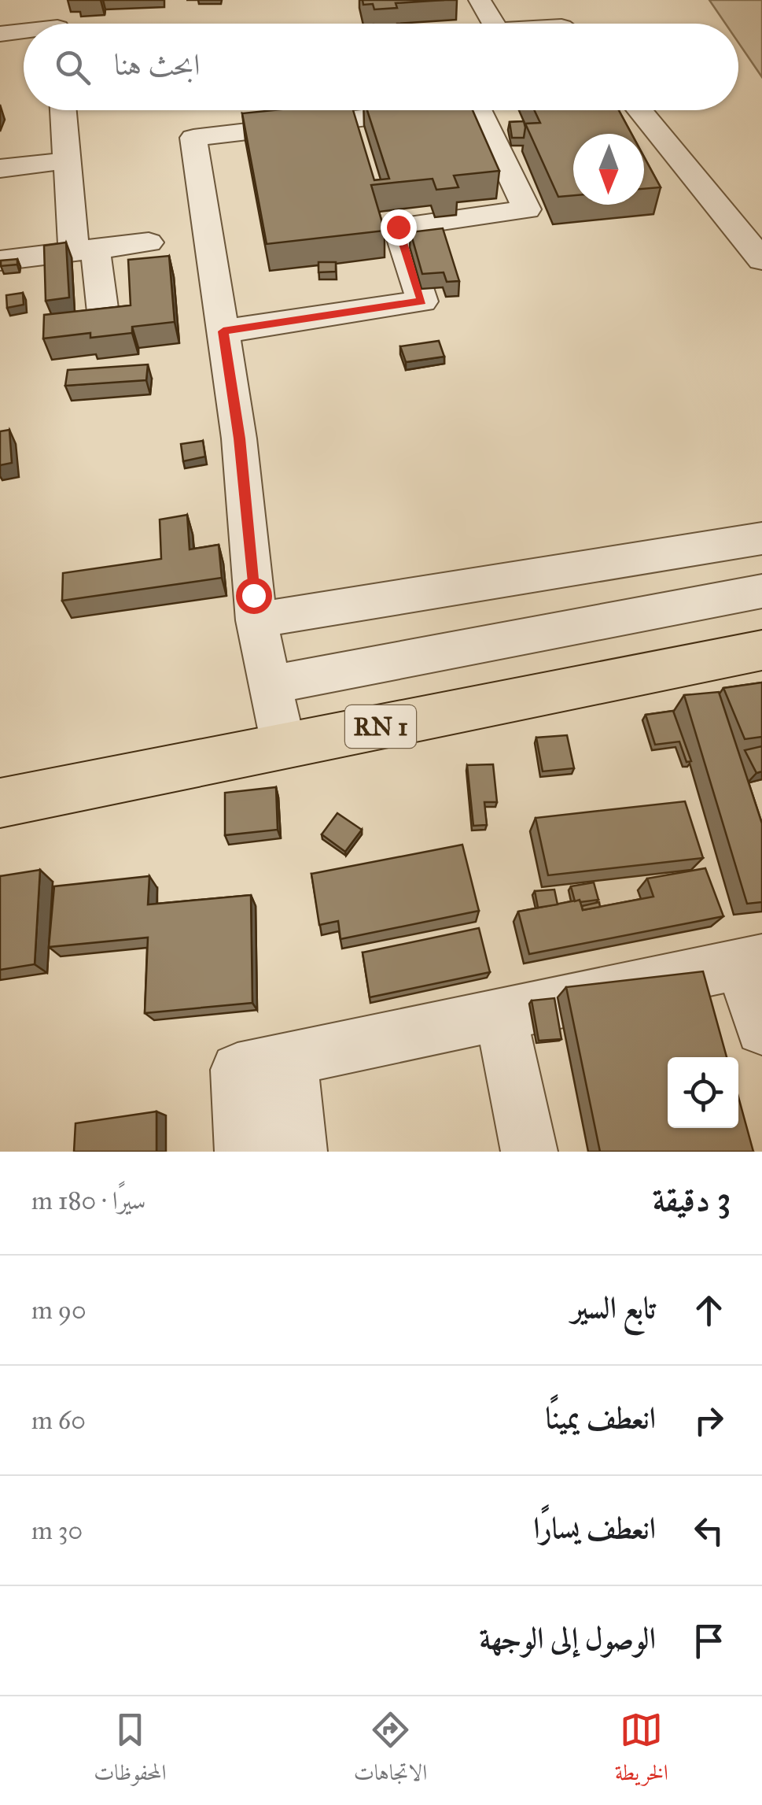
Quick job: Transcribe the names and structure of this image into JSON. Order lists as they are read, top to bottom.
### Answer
{
  "streets": {
    "main road": ["RN 1"]
  },
  "north": "bottom",
  "page": {
    "search": "ابحث هنا",
    "heading": ["3 دقيقة", "سيرًا · 180 m"],
    "list": [
      ["تابع السير", "90 m"],
      ["انعطف يمينًا", "60 m"],
      ["انعطف يسارًا", "30 m"],
      "الوصول إلى الوجهة"
    ],
    "nav": ["الخريطة", "الاتجاهات", "المحفوظات"]
  }
}
